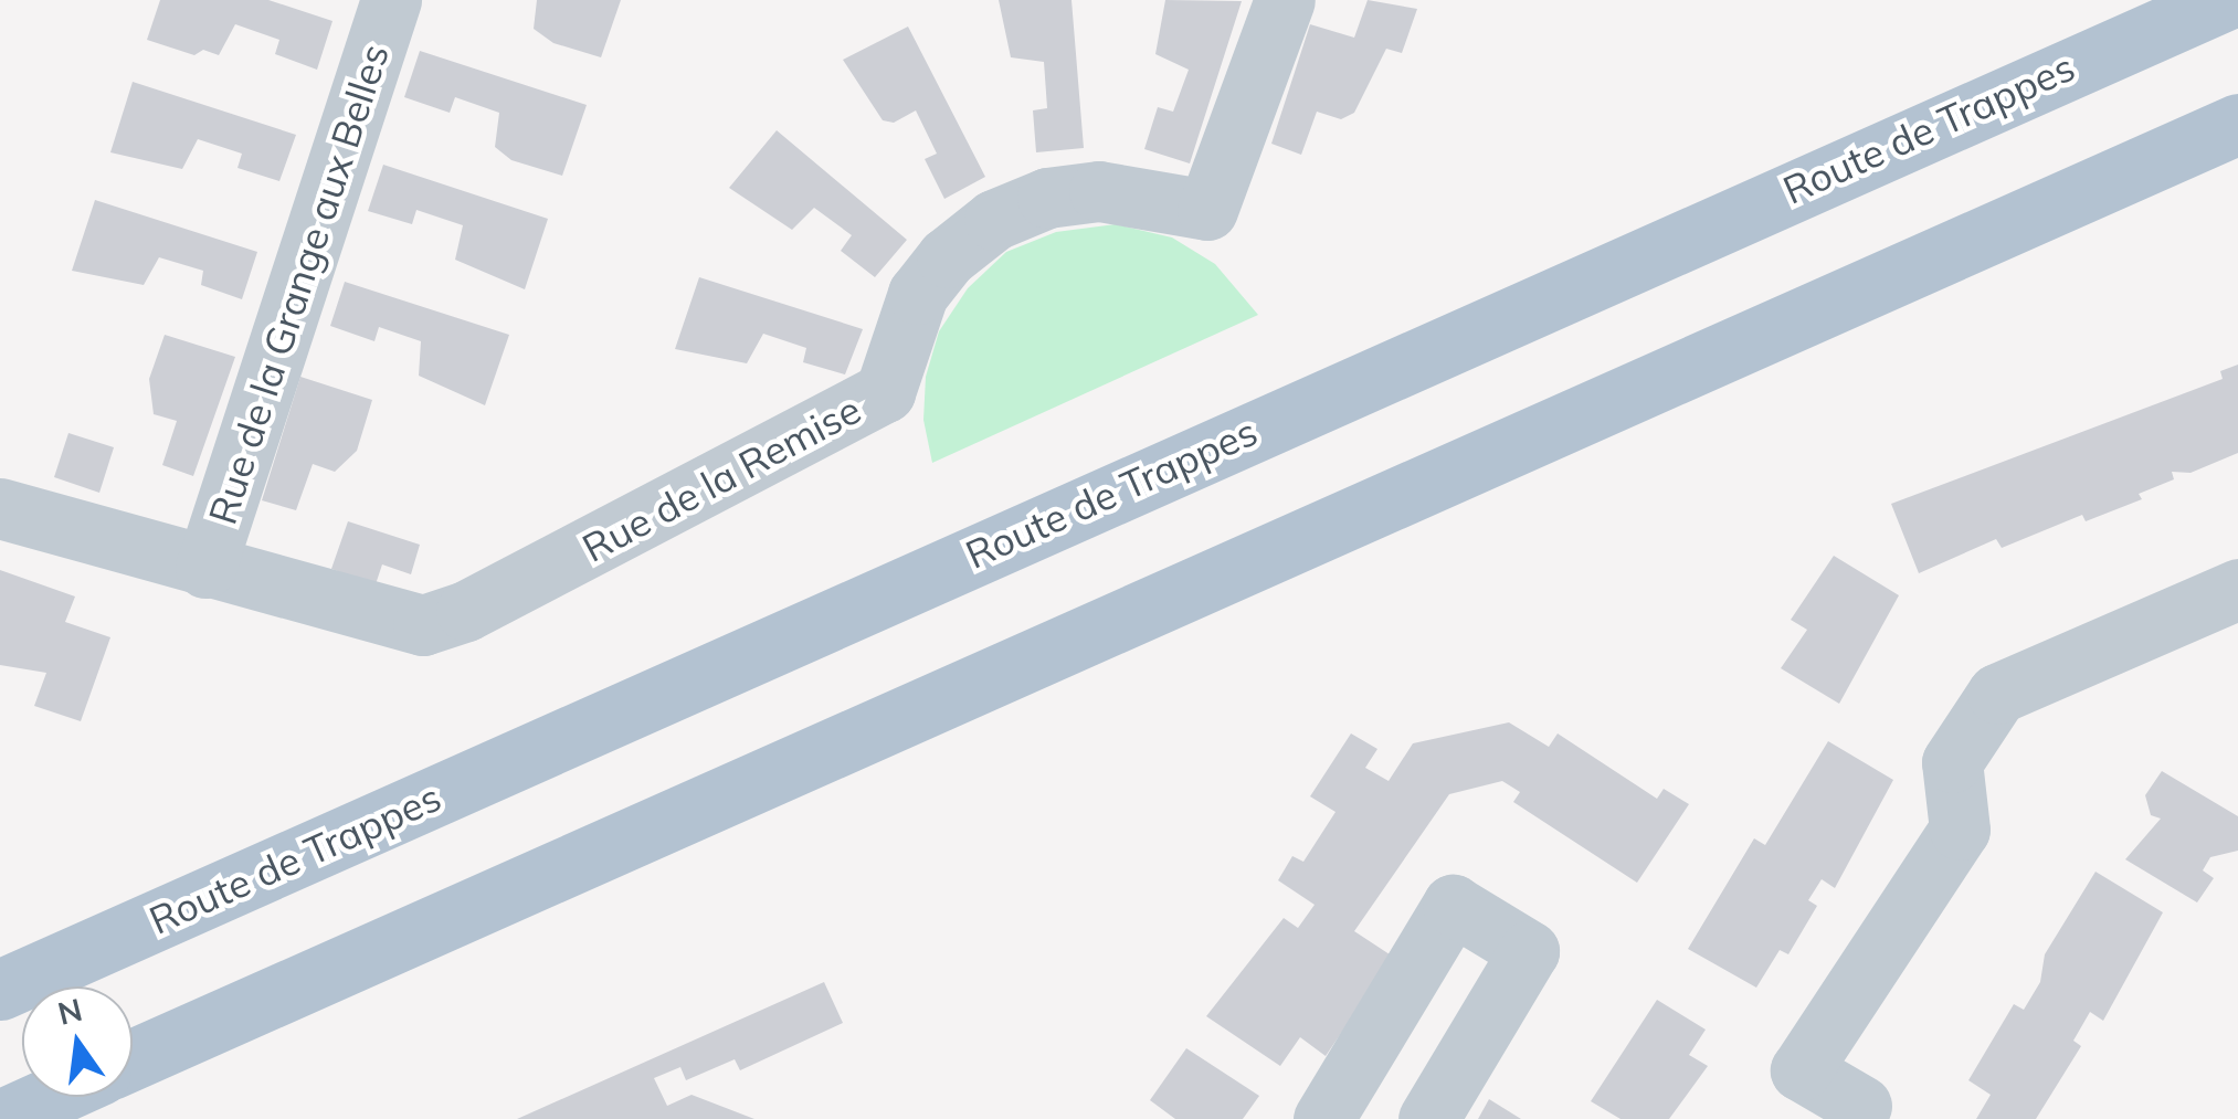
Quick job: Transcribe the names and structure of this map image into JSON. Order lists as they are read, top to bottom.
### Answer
{
  "streets": {
    "main road": ["Route de Trappes"],
    "street": ["Rue de la Grange aux Belles", "Rue de la Remise"]
  },
  "crossings": [
    ["Rue de la Grange aux Belles", "Rue de la Remise"]
  ],
  "north": "top"
}
